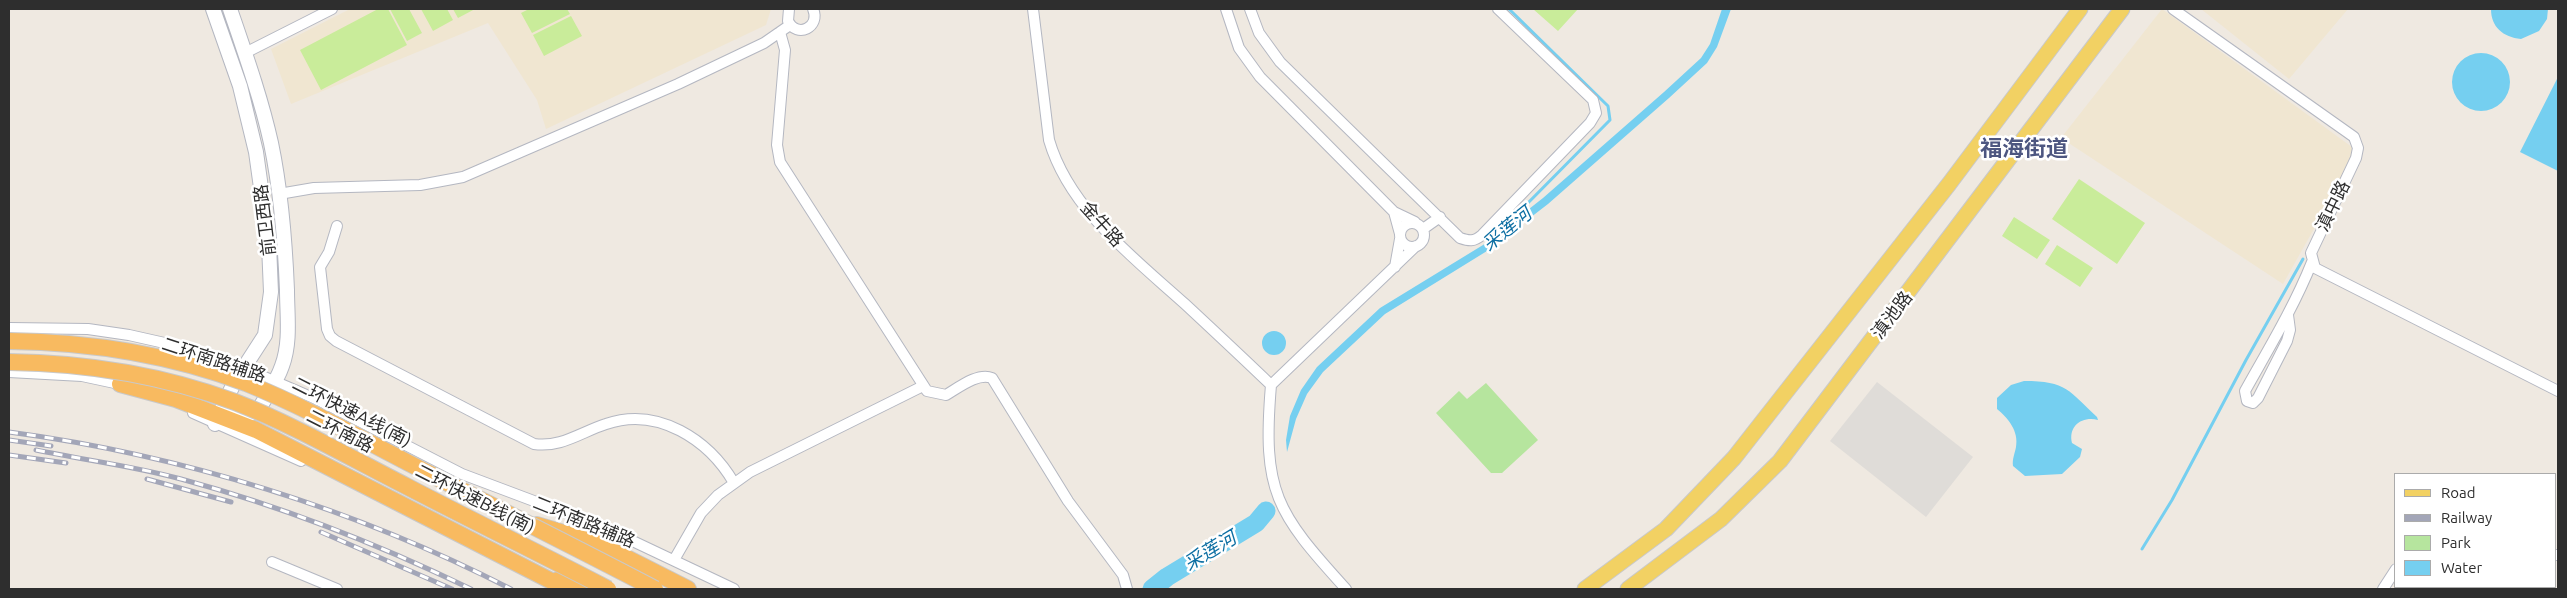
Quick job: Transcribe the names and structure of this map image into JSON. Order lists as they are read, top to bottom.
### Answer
{
  "streets": {
    "highway": ["二环快速A线(南)", "二环快速B线(南)"],
    "main road": ["前卫西路", "滇池路", "二环南路"],
    "street": ["滇中路", "金牛路", "二环南路辅路"]
  },
  "crossings": [
    ["前卫西路", "二环南路辅路"],
    ["前卫西路", "二环南路"],
    ["二环快速A线(南)", "二环南路"],
    ["二环南路", "二环快速B线(南)"]
  ],
  "districts": ["福海街道"],
  "water": ["采莲河"],
  "legend": [
    "Road",
    "Railway",
    "Park",
    "Water"
  ]
}
